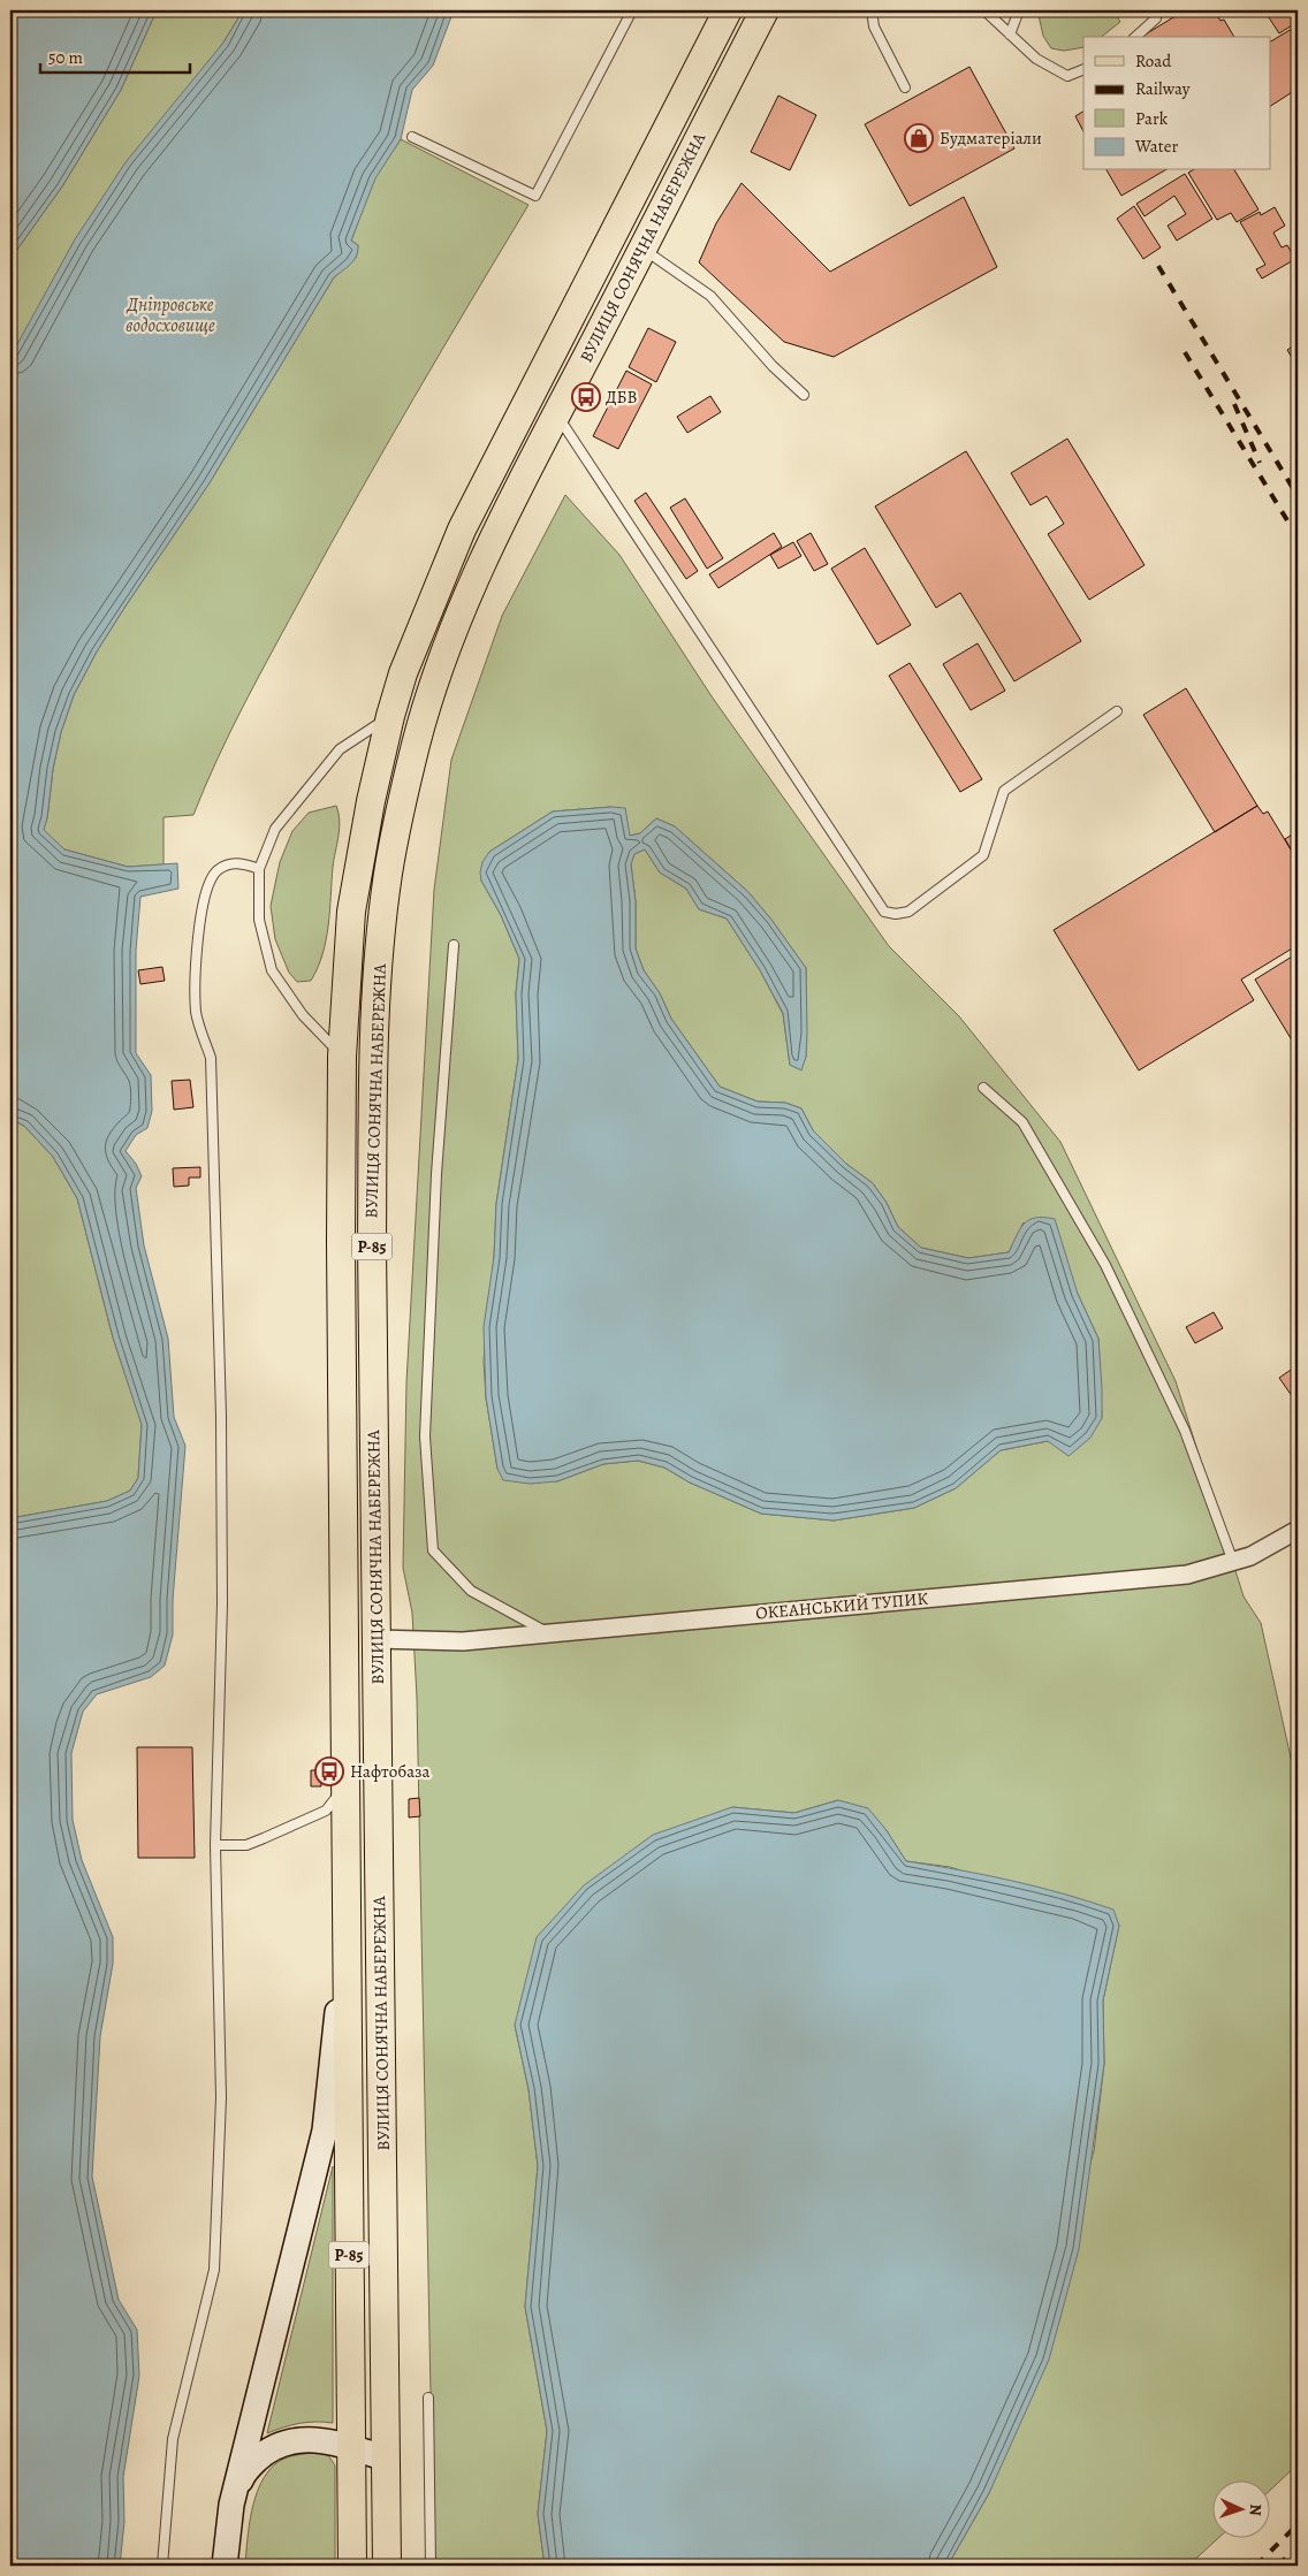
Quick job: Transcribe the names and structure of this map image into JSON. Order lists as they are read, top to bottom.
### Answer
{
  "streets": {
    "main road": ["ВУЛИЦЯ СОНЯЧНА НАБЕРЕЖНА", "Р-85"],
    "street": ["ОКЕАНСЬКИЙ ТУПИК"]
  },
  "crossings": [
    ["ВУЛИЦЯ СОНЯЧНА НАБЕРЕЖНА", "ОКЕАНСЬКИЙ ТУПИК"]
  ],
  "water": ["Дніпровське водосховище"],
  "places": {
    "shop": ["Будматеріали"],
    "bus stop": ["ДБВ", "Нафтобаза"]
  },
  "legend": [
    "Road",
    "Railway",
    "Park",
    "Water"
  ],
  "scale_bar": "50 m",
  "north": "right"
}
